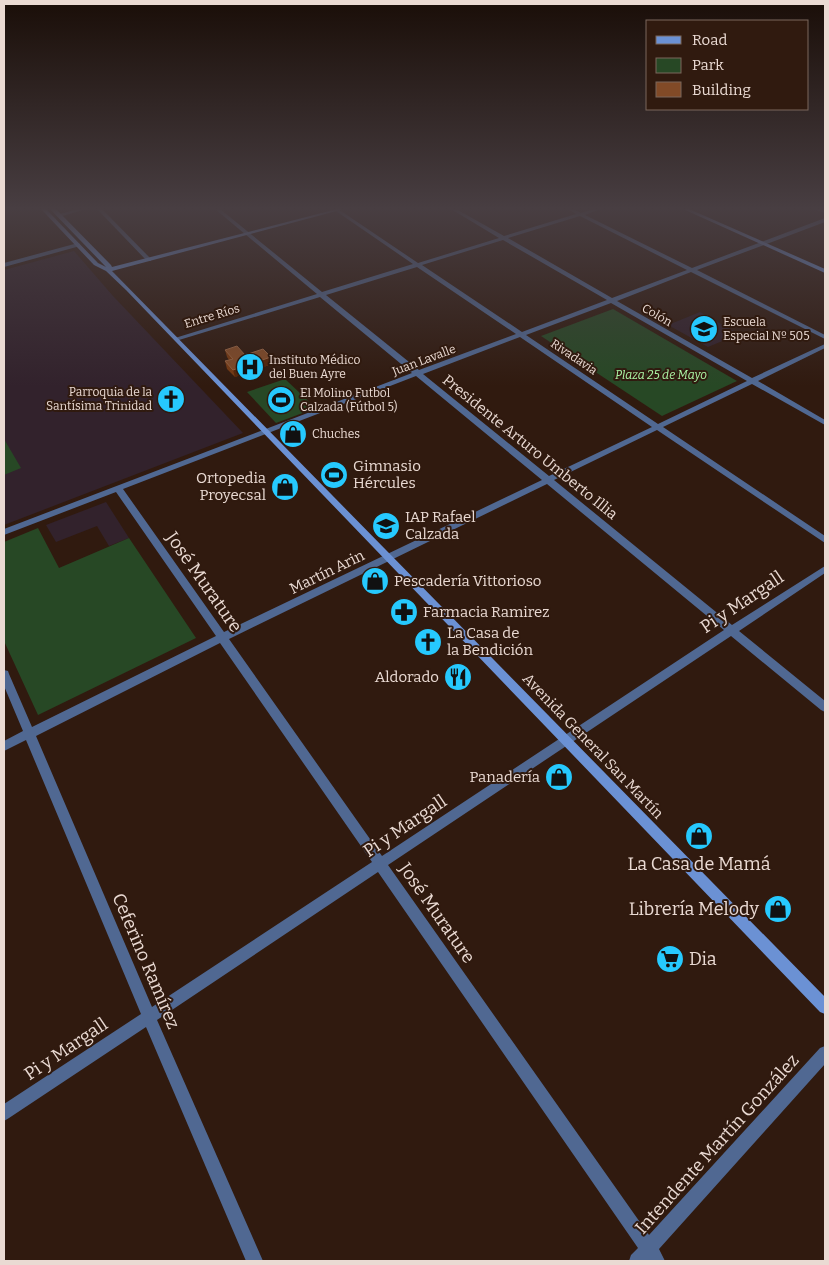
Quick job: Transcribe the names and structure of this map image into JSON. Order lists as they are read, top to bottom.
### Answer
{
  "streets": {
    "main road": ["Avenida General San Martín"],
    "street": [
      "Colón",
      "Entre Ríos",
      "Rivadavia",
      "Juan Lavalle",
      "Presidente Arturo Umberto Illia",
      "Martín Arin",
      "José Murature",
      "Pi y Margall",
      "Ceferino Ramírez",
      "Intendente Martín González"
    ]
  },
  "crossings": [
    ["Colón", "Juan Lavalle"],
    ["Colón", "Martín Arin"],
    ["Entre Ríos", "Presidente Arturo Umberto Illia"],
    ["Entre Ríos", "Avenida General San Martín"],
    ["Rivadavia", "Juan Lavalle"],
    ["Rivadavia", "Martín Arin"],
    ["Juan Lavalle", "Presidente Arturo Umberto Illia"],
    ["Juan Lavalle", "José Murature"],
    ["Juan Lavalle", "Avenida General San Martín"],
    ["Presidente Arturo Umberto Illia", "Martín Arin"],
    ["Presidente Arturo Umberto Illia", "Pi y Margall"],
    ["Martín Arin", "José Murature"],
    ["Martín Arin", "Avenida General San Martín"],
    ["Martín Arin", "Ceferino Ramírez"],
    ["José Murature", "Pi y Margall"],
    ["José Murature", "Intendente Martín González"],
    ["Pi y Margall", "Avenida General San Martín"],
    ["Pi y Margall", "Ceferino Ramírez"]
  ],
  "parks": ["Plaza 25 de Mayo"],
  "places": {
    "school or university": ["Escuela Especial Nº 505", "IAP Rafael Calzada"],
    "hospital": ["Instituto Médico del Buen Ayre"],
    "church": ["Parroquia de la Santísima Trinidad", "La Casa de la Bendición"],
    "sports": ["El Molino Futbol Calzada (Fútbol 5)", "Gimnasio Hércules"],
    "shop": [
      "Chuches",
      "Ortopedia Proyecsal",
      "Pescadería Vittorioso",
      "Panadería",
      "La Casa de Mamá",
      "Librería Melody"
    ],
    "pharmacy": ["Farmacia Ramirez"],
    "restaurant": ["Aldorado"],
    "supermarket": ["Dia"]
  },
  "legend": ["Road", "Park", "Building"]
}
